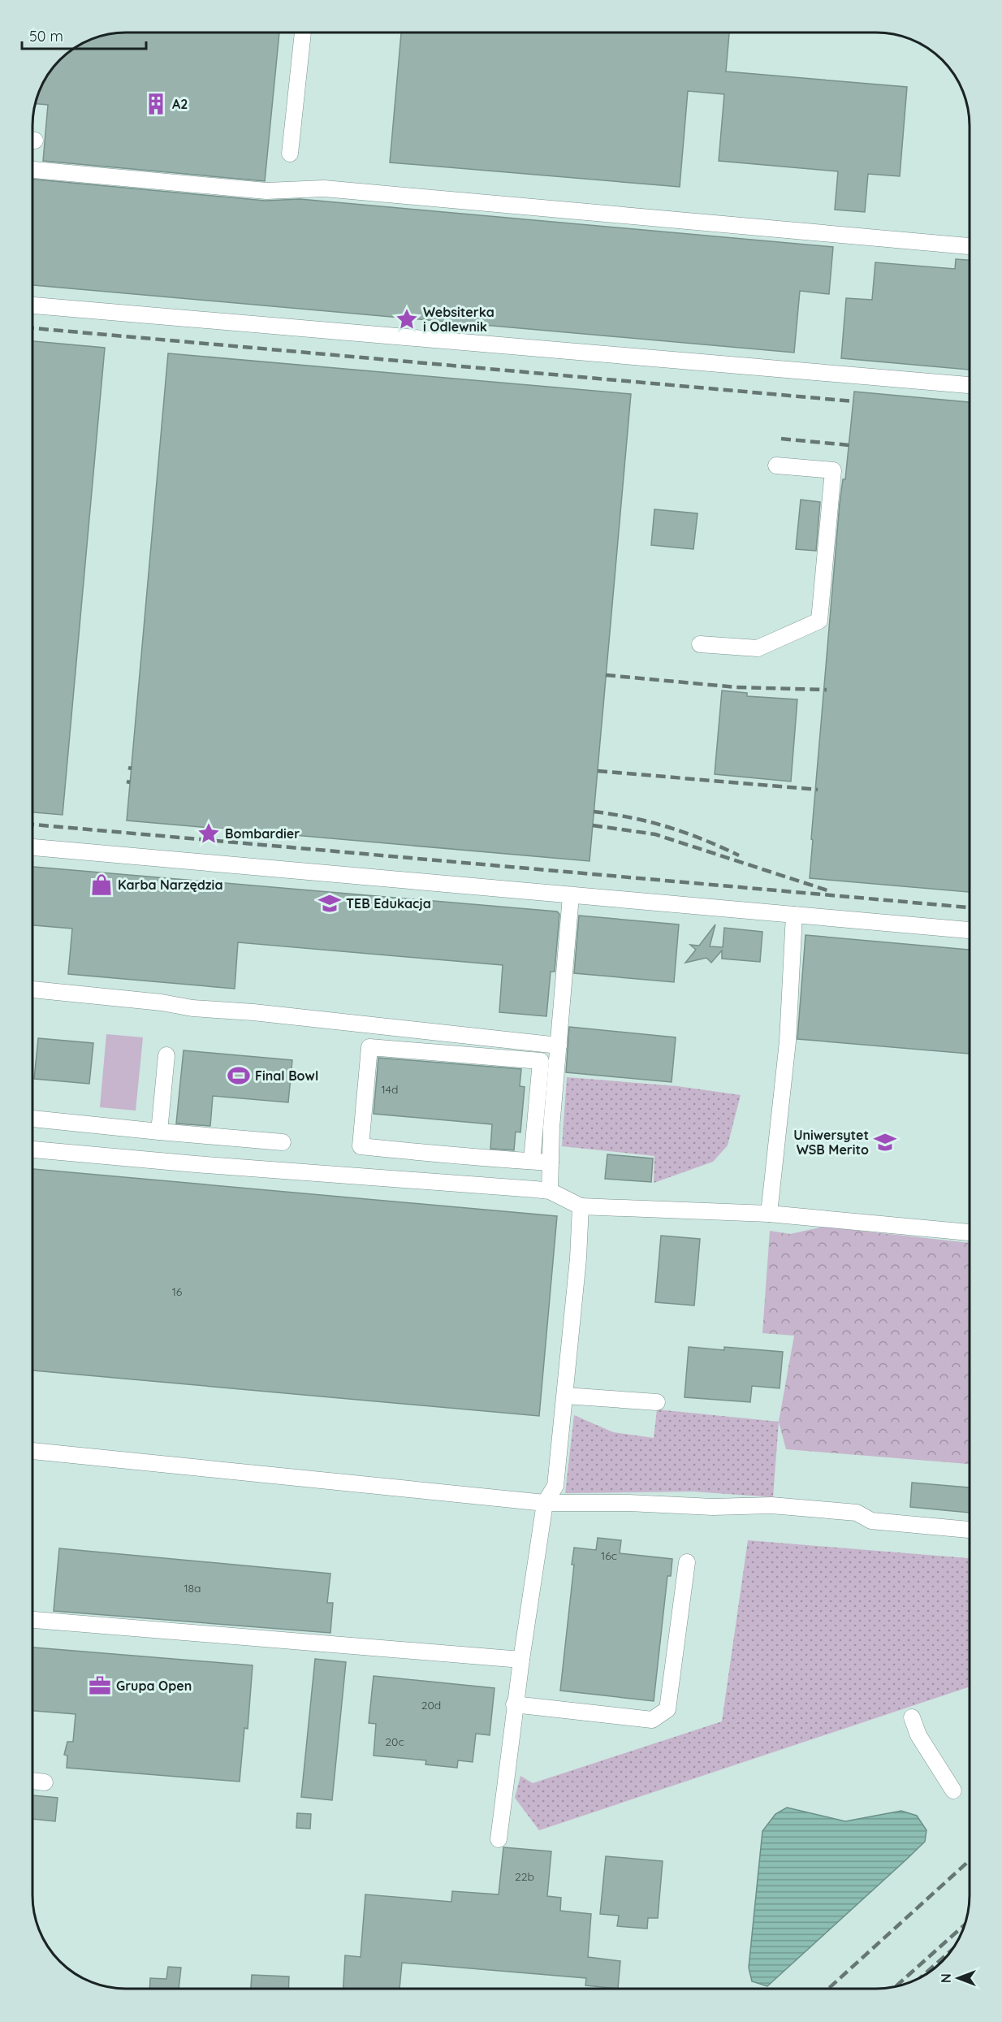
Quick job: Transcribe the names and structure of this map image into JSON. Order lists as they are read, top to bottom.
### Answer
{
  "places": {
    "building": ["A2"],
    "place": ["Websiterka i Odlewnik", "Bombardier"],
    "shop": ["Karba Narzędzia"],
    "school or university": ["TEB Edukacja", "Uniwersytet WSB Merito"],
    "sports": ["Final Bowl"],
    "office": ["Grupa Open"]
  },
  "house_numbers": [
    "14d",
    "16",
    "16c",
    "18a",
    "20d",
    "20c",
    "22b"
  ],
  "scale_bar": "50 m",
  "north": "left"
}
